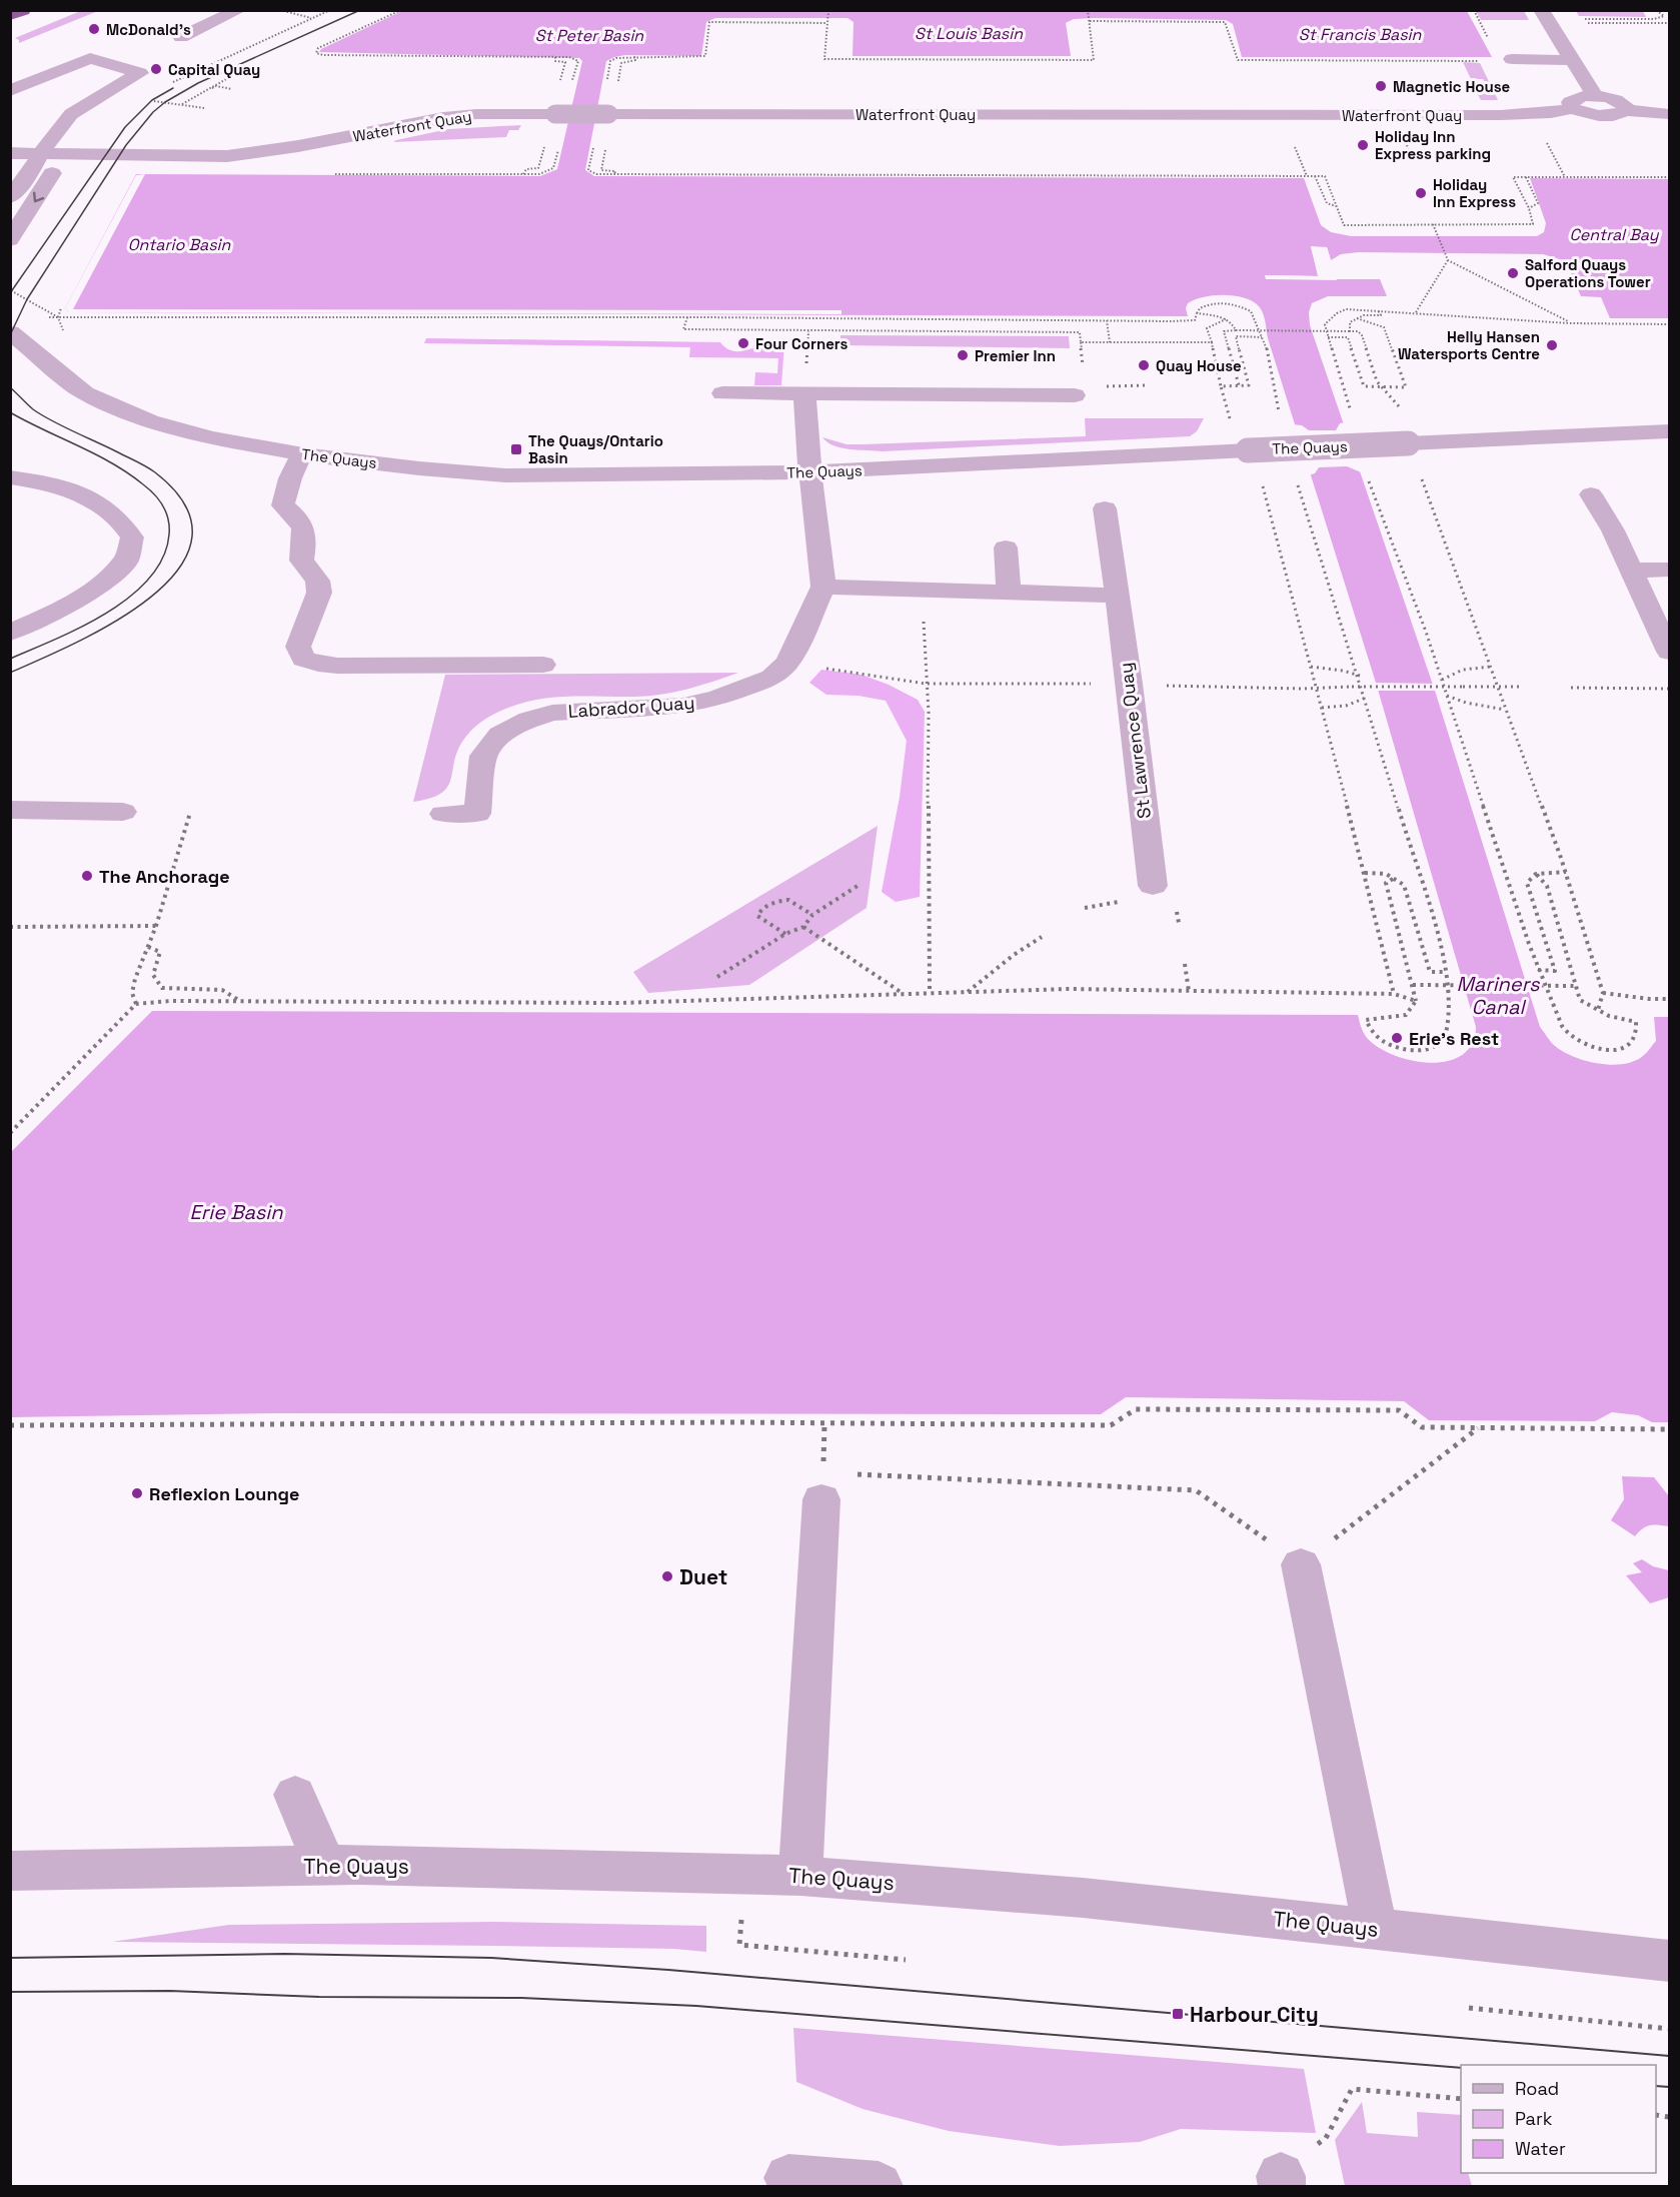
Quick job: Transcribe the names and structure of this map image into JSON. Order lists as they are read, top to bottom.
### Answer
{
  "streets": {
    "street": [
      "Waterfront Quay",
      "The Quays",
      "Labrador Quay",
      "St Lawrence Quay"
    ]
  },
  "water": [
    "St Louis Basin",
    "St Francis Basin",
    "St Peter Basin",
    "Central Bay",
    "Ontario Basin",
    "Mariners Canal",
    "Erie Basin"
  ],
  "places": {
    "other": [
      "McDonald's",
      "Capital Quay",
      "Magnetic House",
      "Holiday Inn Express parking",
      "Holiday Inn Express",
      "Salford Quays Operations Tower",
      "Four Corners",
      "Helly Hansen Watersports Centre",
      "Premier Inn",
      "Quay House",
      "The Anchorage",
      "Erie's Rest",
      "Reflexion Lounge",
      "Duet"
    ],
    "transit": ["The Quays/Ontario Basin", "Harbour City"]
  },
  "legend": ["Road", "Park", "Water"]
}
